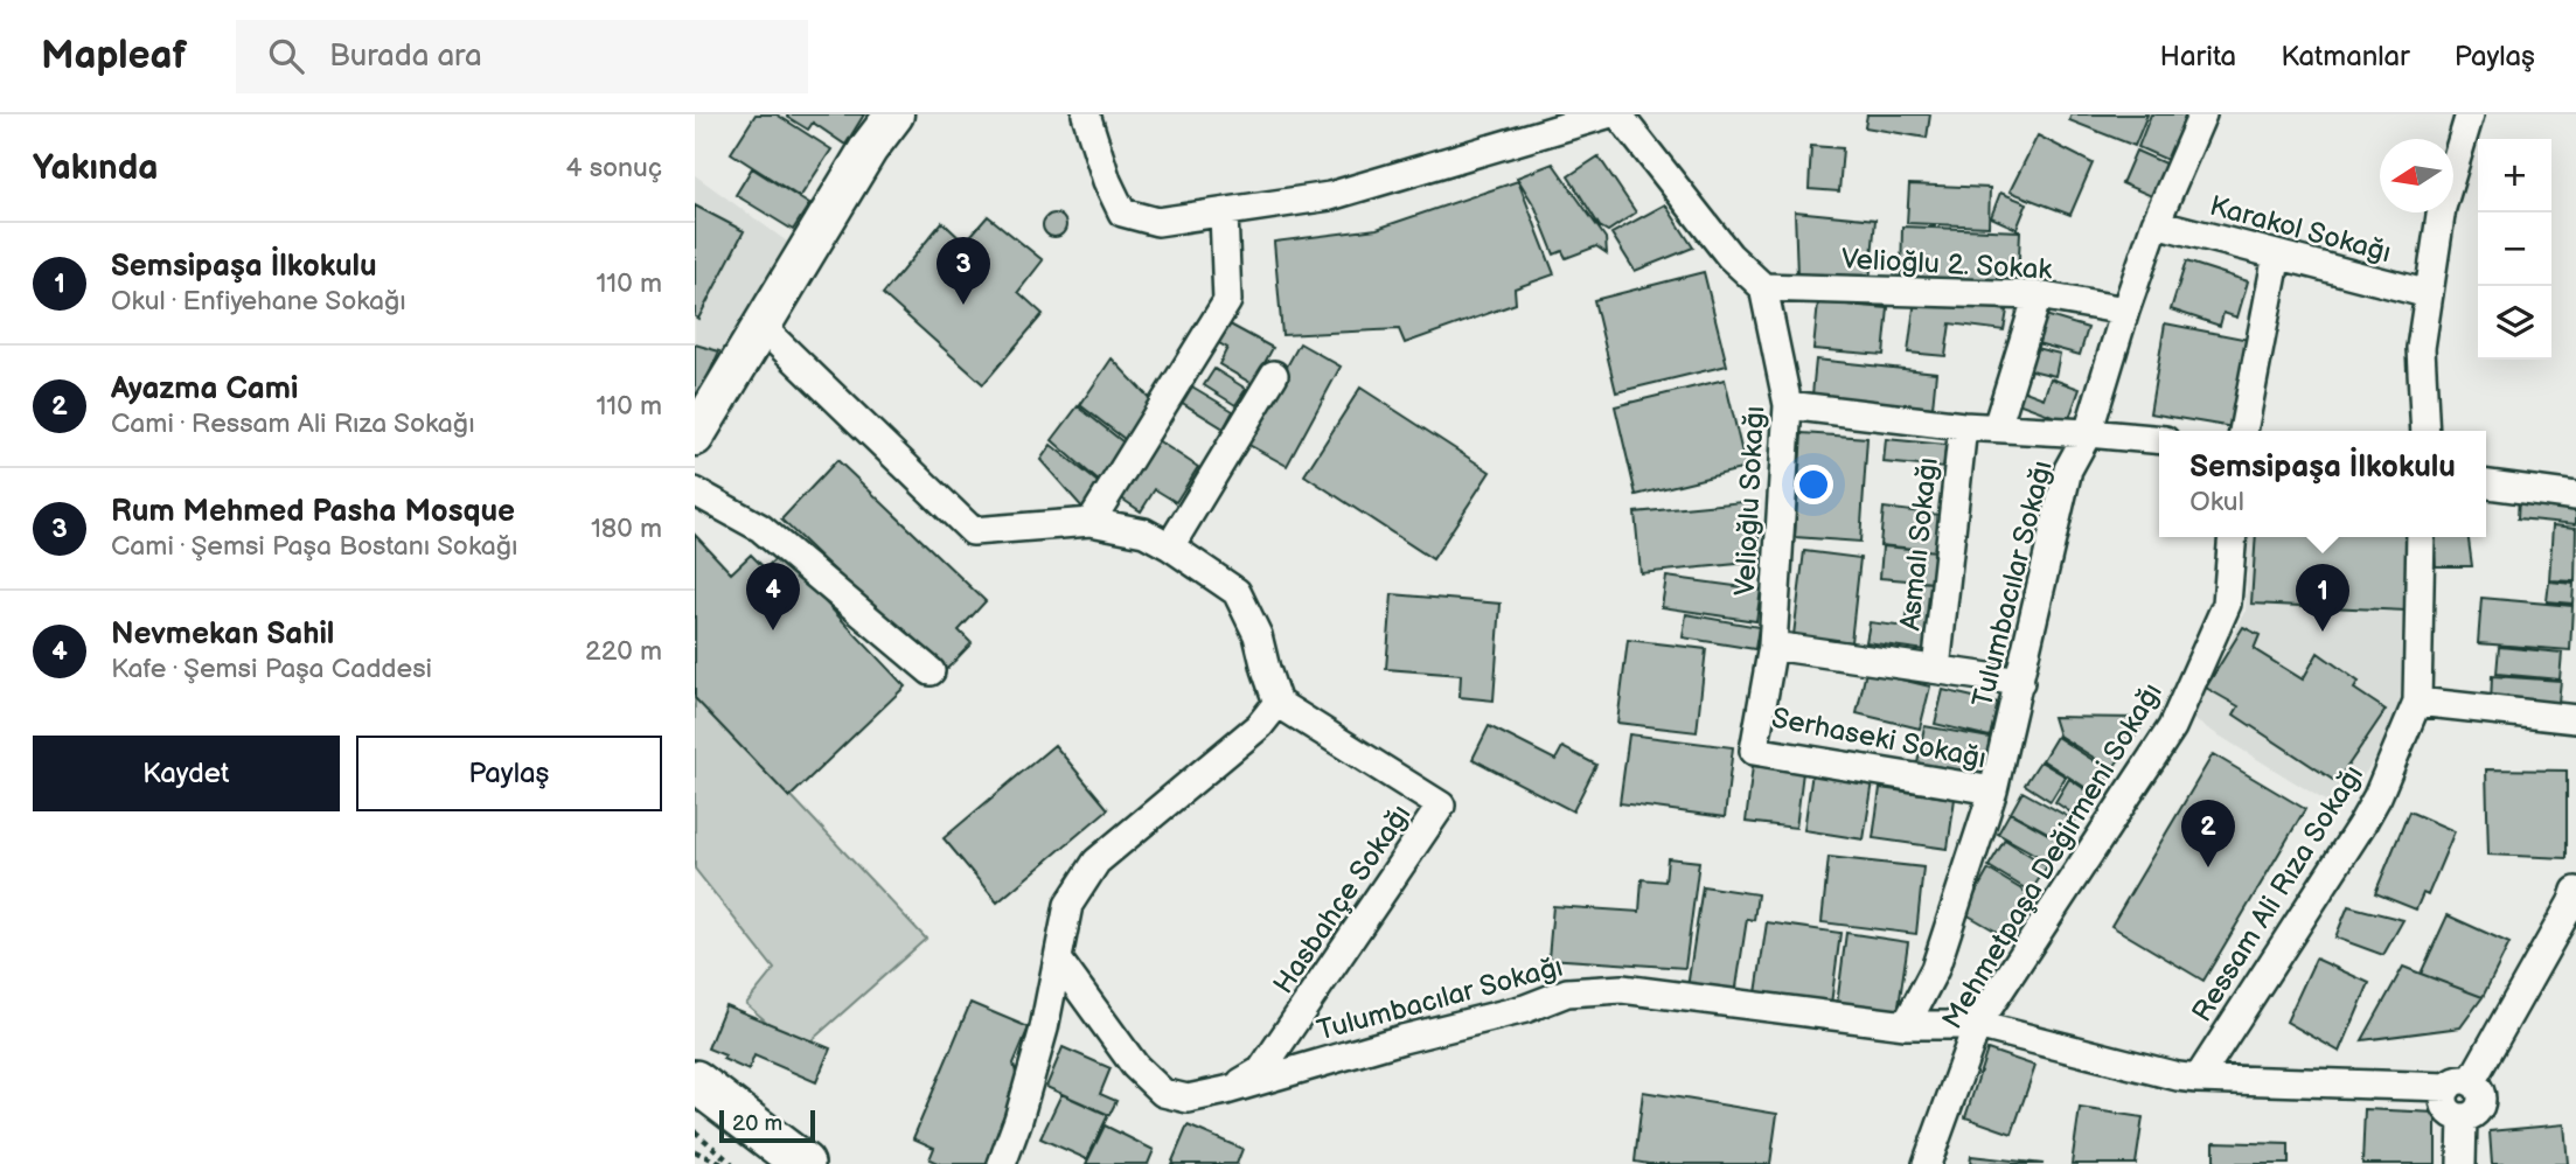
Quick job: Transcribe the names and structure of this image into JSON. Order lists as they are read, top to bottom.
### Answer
{
  "streets": {
    "street": [
      "Karakol Sokağı",
      "Velioğlu 2. Sokak",
      "Velioğlu Sokağı",
      "Asmalı Sokağı",
      "Tulumbacılar Sokağı",
      "Serhaseki Sokağı",
      "Mehmetpaşa Değirmeni Sokağı",
      "Ressam Ali Rıza Sokağı",
      "Hasbahçe Sokağı"
    ]
  },
  "crossings": [
    ["Karakol Sokağı", "Tulumbacılar Sokağı"],
    ["Velioğlu 2. Sokak", "Velioğlu Sokağı"],
    ["Velioğlu 2. Sokak", "Tulumbacılar Sokağı"],
    ["Velioğlu Sokağı", "Serhaseki Sokağı"],
    ["Tulumbacılar Sokağı", "Serhaseki Sokağı"],
    ["Tulumbacılar Sokağı", "Mehmetpaşa Değirmeni Sokağı"],
    ["Tulumbacılar Sokağı", "Hasbahçe Sokağı"]
  ],
  "scale_bar": "20 m",
  "north": "left",
  "page": {
    "header": "Mapleaf",
    "search": "Burada ara",
    "nav": ["Harita", "Katmanlar", "Paylaş"],
    "heading": ["Yakında", "4 sonuç"],
    "map_buttons": ["+", "−"],
    "list": [
      {
        "mark": "1",
        "name": "Semsipaşa İlkokulu",
        "note": "Okul · Enfiyehane Sokağı",
        "value": "110 m"
      },
      {
        "mark": "2",
        "name": "Ayazma Cami",
        "note": "Cami · Ressam Ali Rıza Sokağı",
        "value": "110 m"
      },
      {
        "mark": "3",
        "name": "Rum Mehmed Pasha Mosque",
        "note": "Cami · Şemsi Paşa Bostanı Sokağı",
        "value": "180 m"
      },
      {
        "mark": "4",
        "name": "Nevmekan Sahil",
        "note": "Kafe · Şemsi Paşa Caddesi",
        "value": "220 m"
      }
    ],
    "pins": [
      "3",
      "4",
      "1",
      "2"
    ],
    "popup": ["Semsipaşa İlkokulu", "Okul"],
    "buttons": ["Kaydet", "Paylaş"],
    "scale": "20 m"
  }
}
